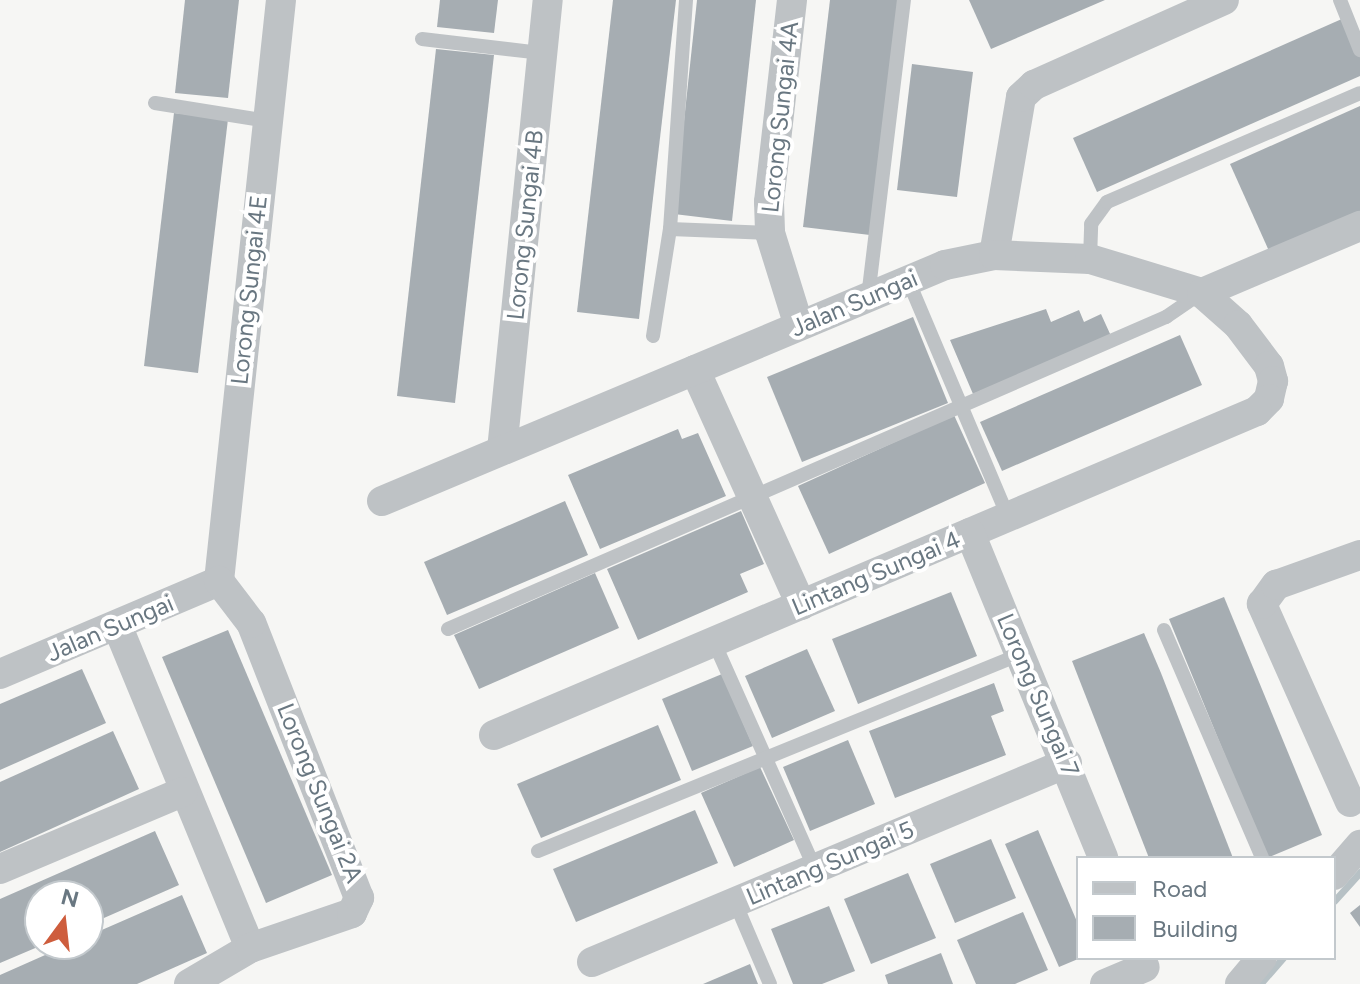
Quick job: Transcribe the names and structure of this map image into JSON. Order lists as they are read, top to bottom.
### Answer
{
  "streets": {
    "street": [
      "Lorong Sungai 4A",
      "Lorong Sungai 4B",
      "Lorong Sungai 4E",
      "Jalan Sungai",
      "Lintang Sungai 4",
      "Lorong Sungai 7",
      "Lorong Sungai 2A",
      "Lintang Sungai 5"
    ]
  },
  "crossings": [
    ["Lorong Sungai 4A", "Jalan Sungai"],
    ["Lorong Sungai 4B", "Jalan Sungai"],
    ["Lorong Sungai 4E", "Jalan Sungai"],
    ["Lorong Sungai 4E", "Lorong Sungai 2A"],
    ["Jalan Sungai", "Lintang Sungai 4"],
    ["Jalan Sungai", "Lorong Sungai 2A"],
    ["Lintang Sungai 4", "Lorong Sungai 7"],
    ["Lorong Sungai 7", "Lintang Sungai 5"]
  ],
  "legend": ["Road", "Building"],
  "north": "top"
}
